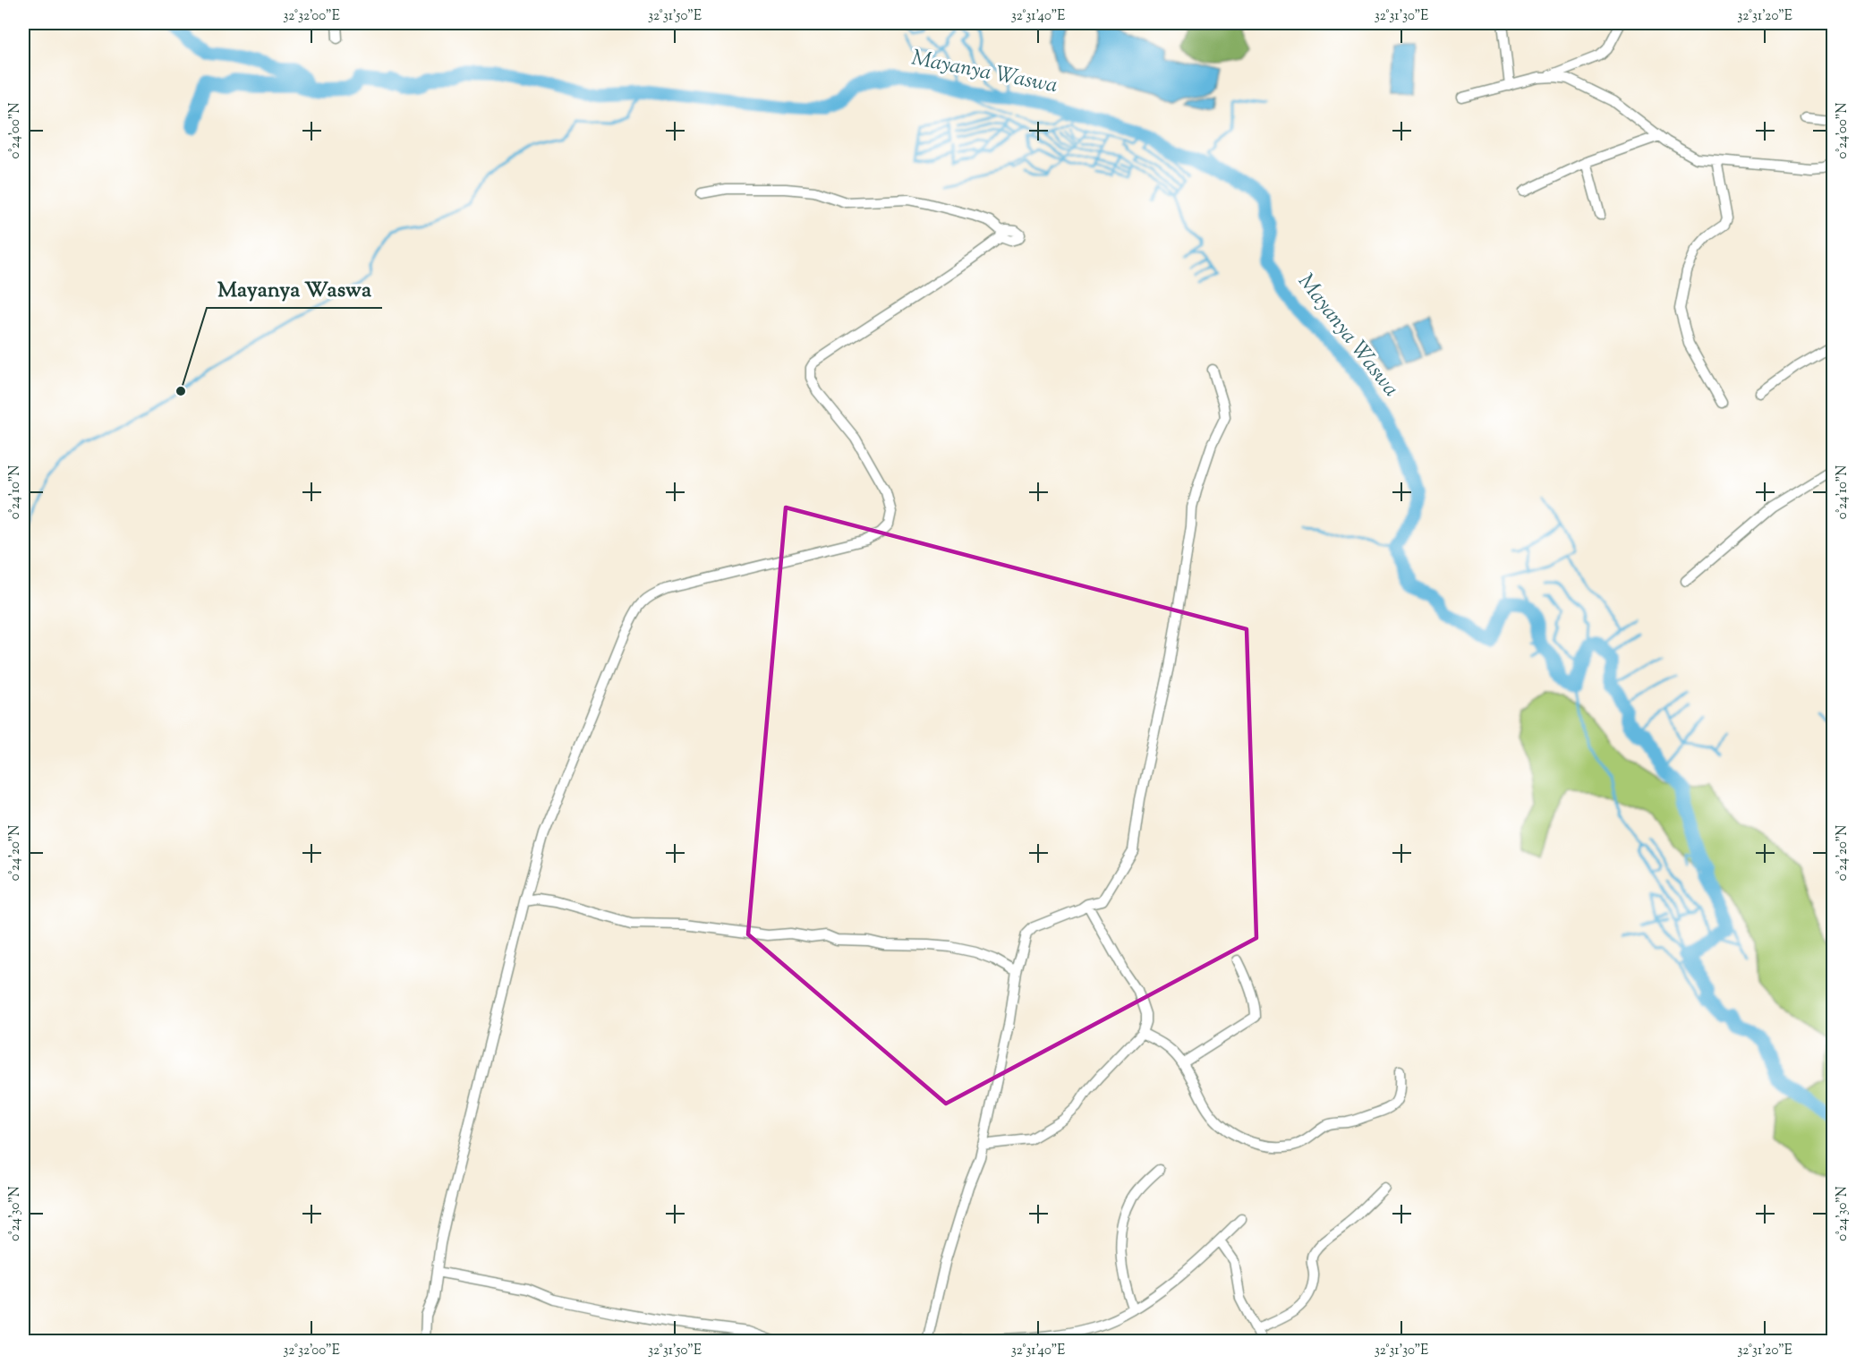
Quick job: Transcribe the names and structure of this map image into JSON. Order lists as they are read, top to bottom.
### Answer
{
  "water": ["Mayanya Waswa"],
  "places": ["Mayanya Waswa"],
  "coordinates": [
    "32°32'00\"E",
    "32°31'50\"E",
    "32°31'40\"E",
    "32°31'30\"E",
    "32°31'20\"E",
    "0°24'00\"N",
    "0°24'10\"N",
    "0°24'20\"N",
    "0°24'30\"N"
  ]
}
